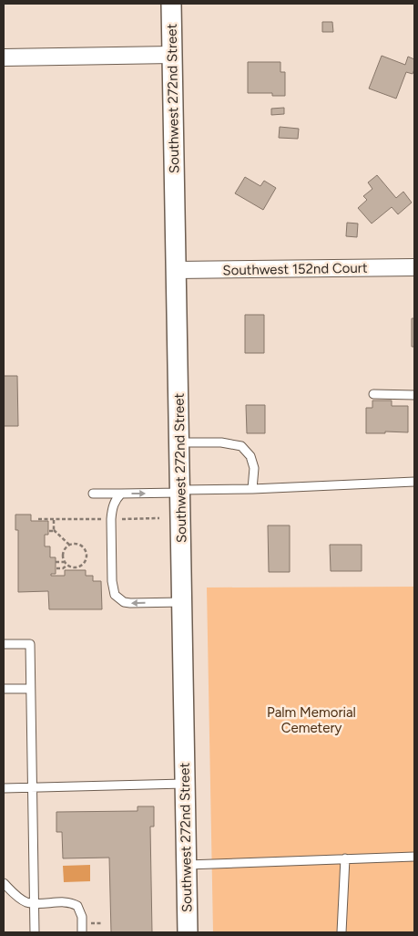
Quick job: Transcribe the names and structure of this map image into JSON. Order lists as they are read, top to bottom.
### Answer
{
  "streets": {
    "street": ["Southwest 272nd Street", "Southwest 152nd Court"]
  },
  "crossings": [
    ["Southwest 272nd Street", "Southwest 152nd Court"]
  ],
  "parks": ["Palm Memorial Cemetery"]
}
